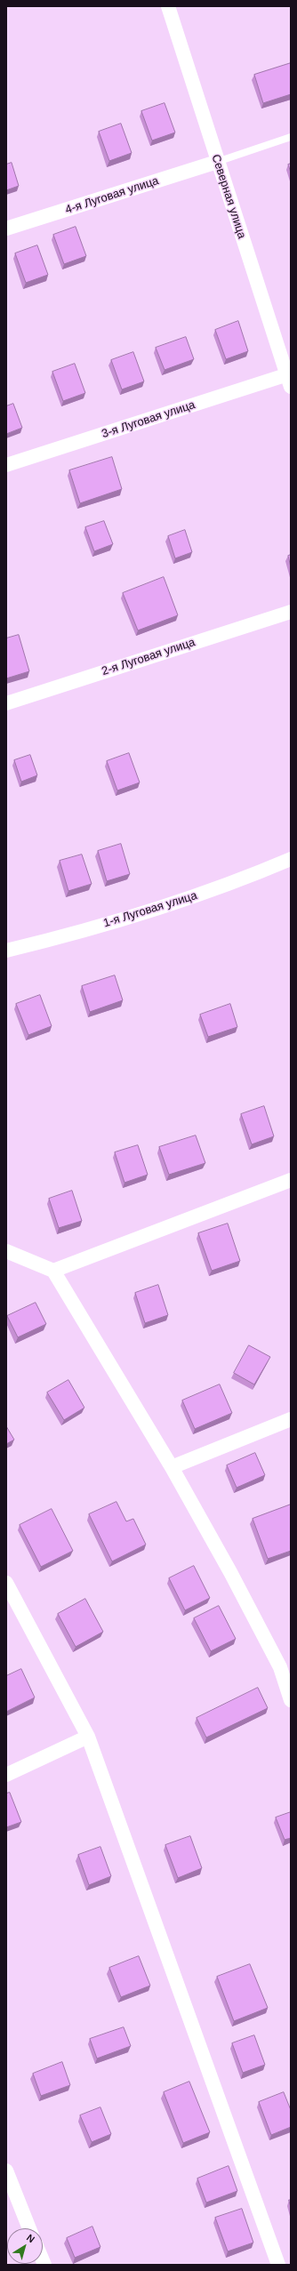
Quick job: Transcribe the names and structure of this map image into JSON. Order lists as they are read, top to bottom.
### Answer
{
  "streets": {
    "street": [
      "4-я Луговая улица",
      "Северная улица",
      "3-я Луговая улица",
      "2-я Луговая улица",
      "1-я Луговая улица"
    ]
  },
  "crossings": [
    ["4-я Луговая улица", "Северная улица"],
    ["Северная улица", "3-я Луговая улица"]
  ],
  "north": "top right"
}
